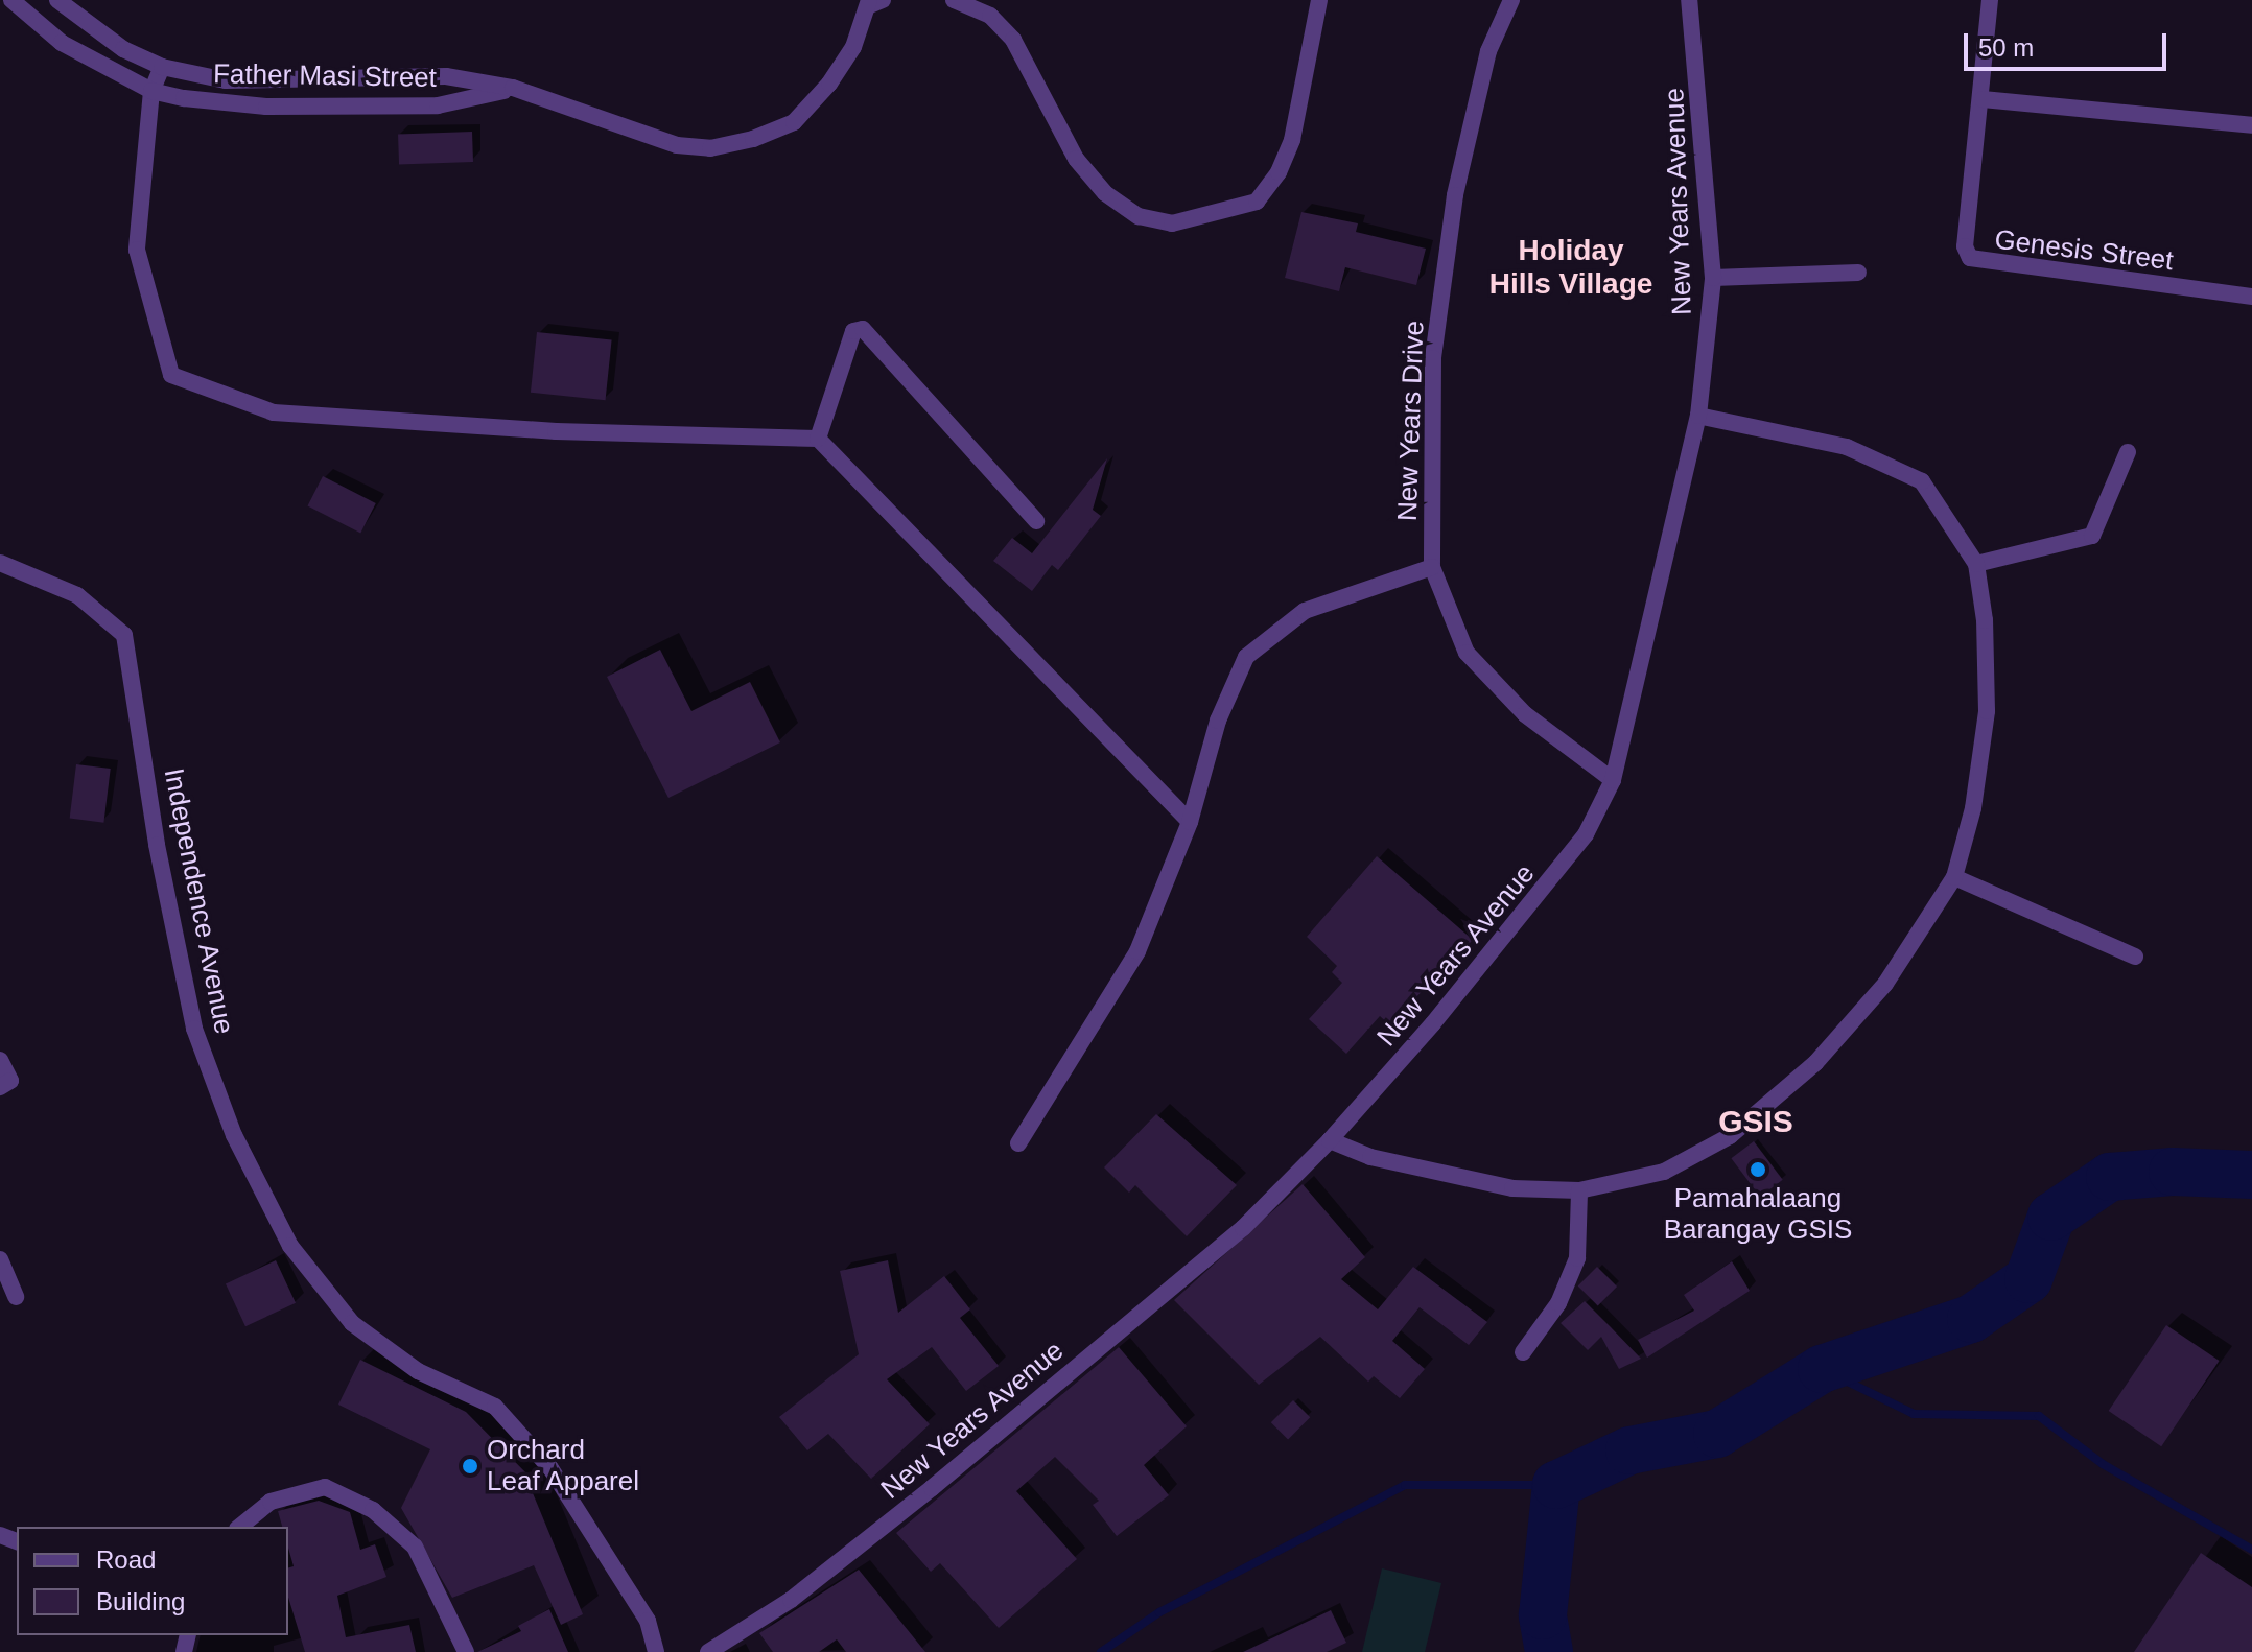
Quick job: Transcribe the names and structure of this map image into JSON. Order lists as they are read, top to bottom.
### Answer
{
  "streets": {
    "street": [
      "Father Masi Street",
      "New Years Avenue",
      "Genesis Street",
      "New Years Drive",
      "Independence Avenue"
    ]
  },
  "crossings": [
    ["New Years Avenue", "New Years Drive"]
  ],
  "districts": ["Holiday Hills Village", "GSIS"],
  "places": ["Pamahalaang Barangay GSIS", "Orchard Leaf Apparel"],
  "legend": ["Road", "Building"],
  "scale_bar": "50 m"
}
